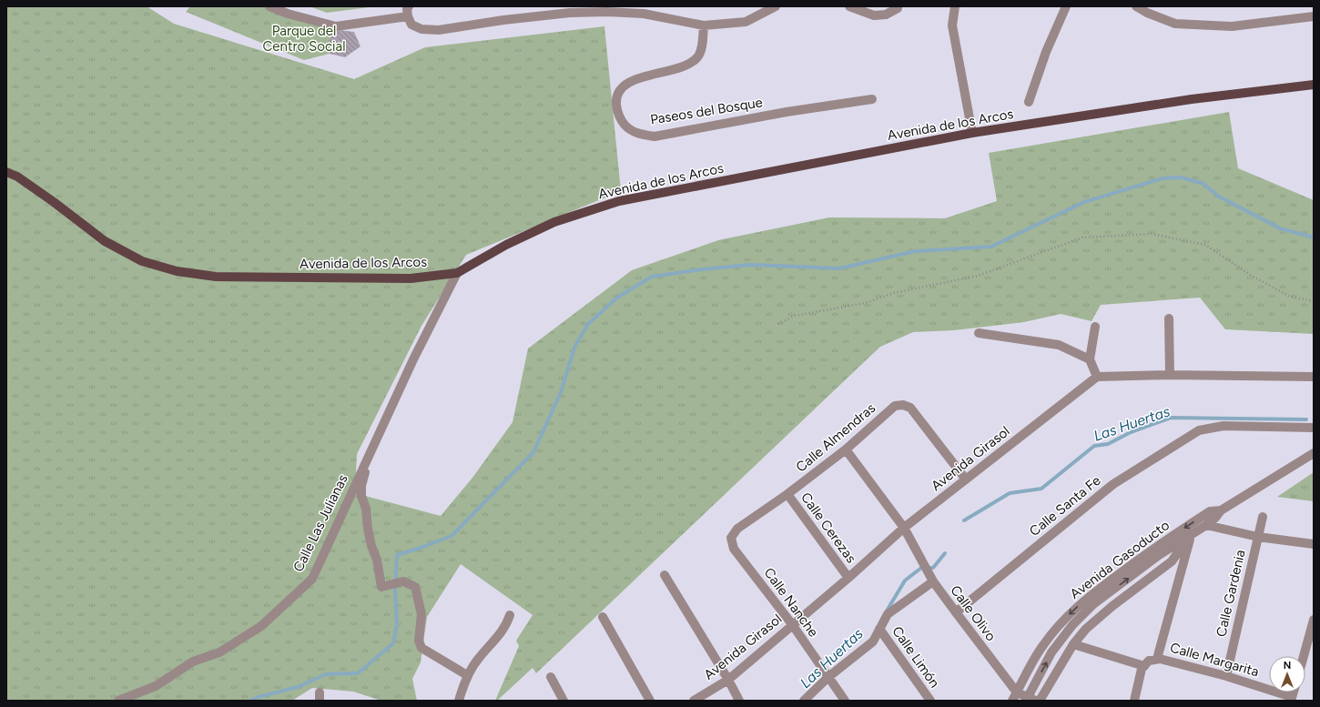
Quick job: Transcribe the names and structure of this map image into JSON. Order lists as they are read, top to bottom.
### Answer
{
  "streets": {
    "main road": ["Avenida de los Arcos"],
    "street": [
      "Paseos del Bosque",
      "Calle Almendras",
      "Avenida Girasol",
      "Calle Santa Fe",
      "Calle Las Julianas",
      "Calle Cerezas",
      "Avenida Gasoducto",
      "Calle Gardenia",
      "Calle Nanche",
      "Calle Olivo",
      "Calle Limón",
      "Calle Margarita"
    ]
  },
  "crossings": [
    ["Avenida de los Arcos", "Calle Las Julianas"],
    ["Calle Almendras", "Avenida Girasol"],
    ["Calle Almendras", "Calle Cerezas"],
    ["Calle Almendras", "Calle Nanche"],
    ["Calle Almendras", "Calle Olivo"],
    ["Avenida Girasol", "Calle Cerezas"],
    ["Avenida Girasol", "Calle Nanche"],
    ["Avenida Girasol", "Calle Olivo"],
    ["Calle Santa Fe", "Calle Olivo"],
    ["Avenida Gasoducto", "Calle Olivo"],
    ["Calle Gardenia", "Calle Margarita"]
  ],
  "water": ["Las Huertas"],
  "parks": ["Parque del Centro Social"],
  "north": "top"
}
